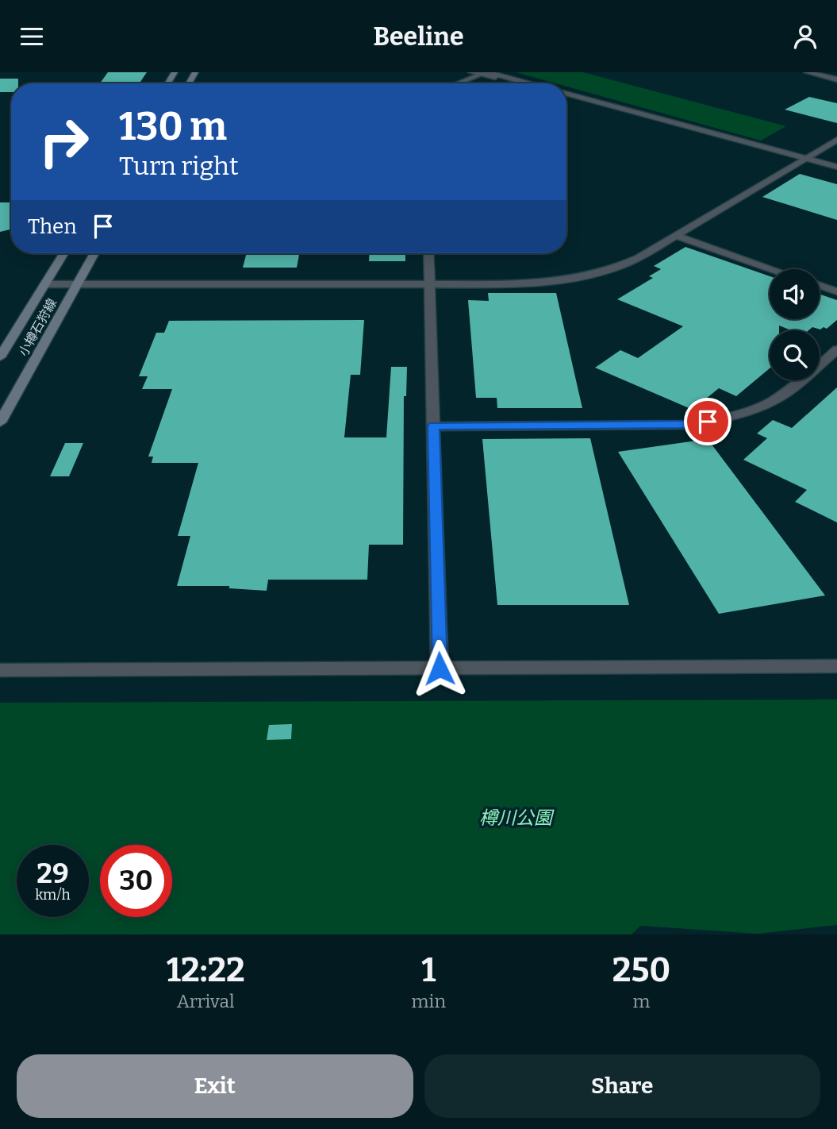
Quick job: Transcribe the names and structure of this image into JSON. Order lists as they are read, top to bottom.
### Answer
{
  "streets": {
    "main road": ["小樽石狩線"]
  },
  "parks": ["樽川公園"],
  "page": {
    "header": "Beeline",
    "turn": ["130 m", "Turn right"],
    "then": "Then",
    "speed": "29 km/h",
    "limit": "30",
    "eta": [
      "12:22",
      "Arrival",
      "1",
      "min",
      "250",
      "m"
    ],
    "buttons": ["Exit", "Share"]
  }
}
